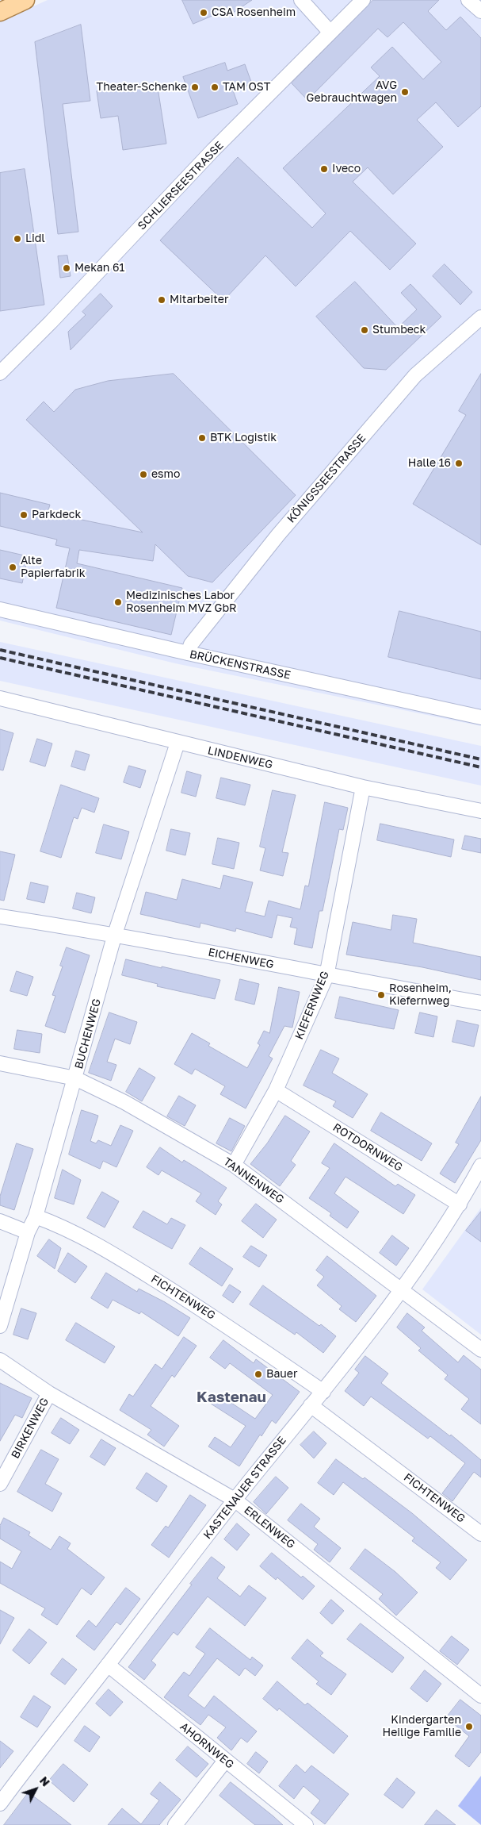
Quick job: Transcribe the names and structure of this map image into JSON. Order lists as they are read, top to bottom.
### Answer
{
  "streets": {
    "street": [
      "SCHLIERSEESTRASSE",
      "KÖNIGSSEESTRASSE",
      "BRÜCKENSTRASSE",
      "LINDENWEG",
      "EICHENWEG",
      "KIEFERNWEG",
      "BUCHENWEG",
      "ROTDORNWEG",
      "TANNENWEG",
      "FICHTENWEG",
      "BIRKENWEG",
      "KASTENAUER STRASSE",
      "ERLENWEG",
      "AHORNWEG"
    ]
  },
  "crossings": [
    ["KÖNIGSSEESTRASSE", "BRÜCKENSTRASSE"],
    ["LINDENWEG", "KIEFERNWEG"],
    ["LINDENWEG", "BUCHENWEG"],
    ["EICHENWEG", "KIEFERNWEG"],
    ["EICHENWEG", "BUCHENWEG"],
    ["KIEFERNWEG", "ROTDORNWEG"],
    ["KIEFERNWEG", "TANNENWEG"],
    ["BUCHENWEG", "TANNENWEG"],
    ["BUCHENWEG", "FICHTENWEG"],
    ["ROTDORNWEG", "KASTENAUER STRASSE"],
    ["TANNENWEG", "KASTENAUER STRASSE"],
    ["FICHTENWEG", "KASTENAUER STRASSE"],
    ["BIRKENWEG", "ERLENWEG"],
    ["KASTENAUER STRASSE", "ERLENWEG"],
    ["KASTENAUER STRASSE", "AHORNWEG"]
  ],
  "districts": ["Kastenau"],
  "places": [
    "CSA Rosenheim",
    "Theater-Schenke",
    "TAM OST",
    "AVG Gebrauchtwagen",
    "Iveco",
    "Lidl",
    "Mekan 61",
    "Mitarbeiter",
    "Stumbeck",
    "BTK Logistik",
    "Halle 16",
    "esmo",
    "Parkdeck",
    "Alte Papierfabrik",
    "Medizinisches Labor Rosenheim MVZ GbR",
    "Rosenheim, Kiefernweg",
    "Bauer",
    "Kindergarten Heilige Familie"
  ],
  "north": "top right"
}
